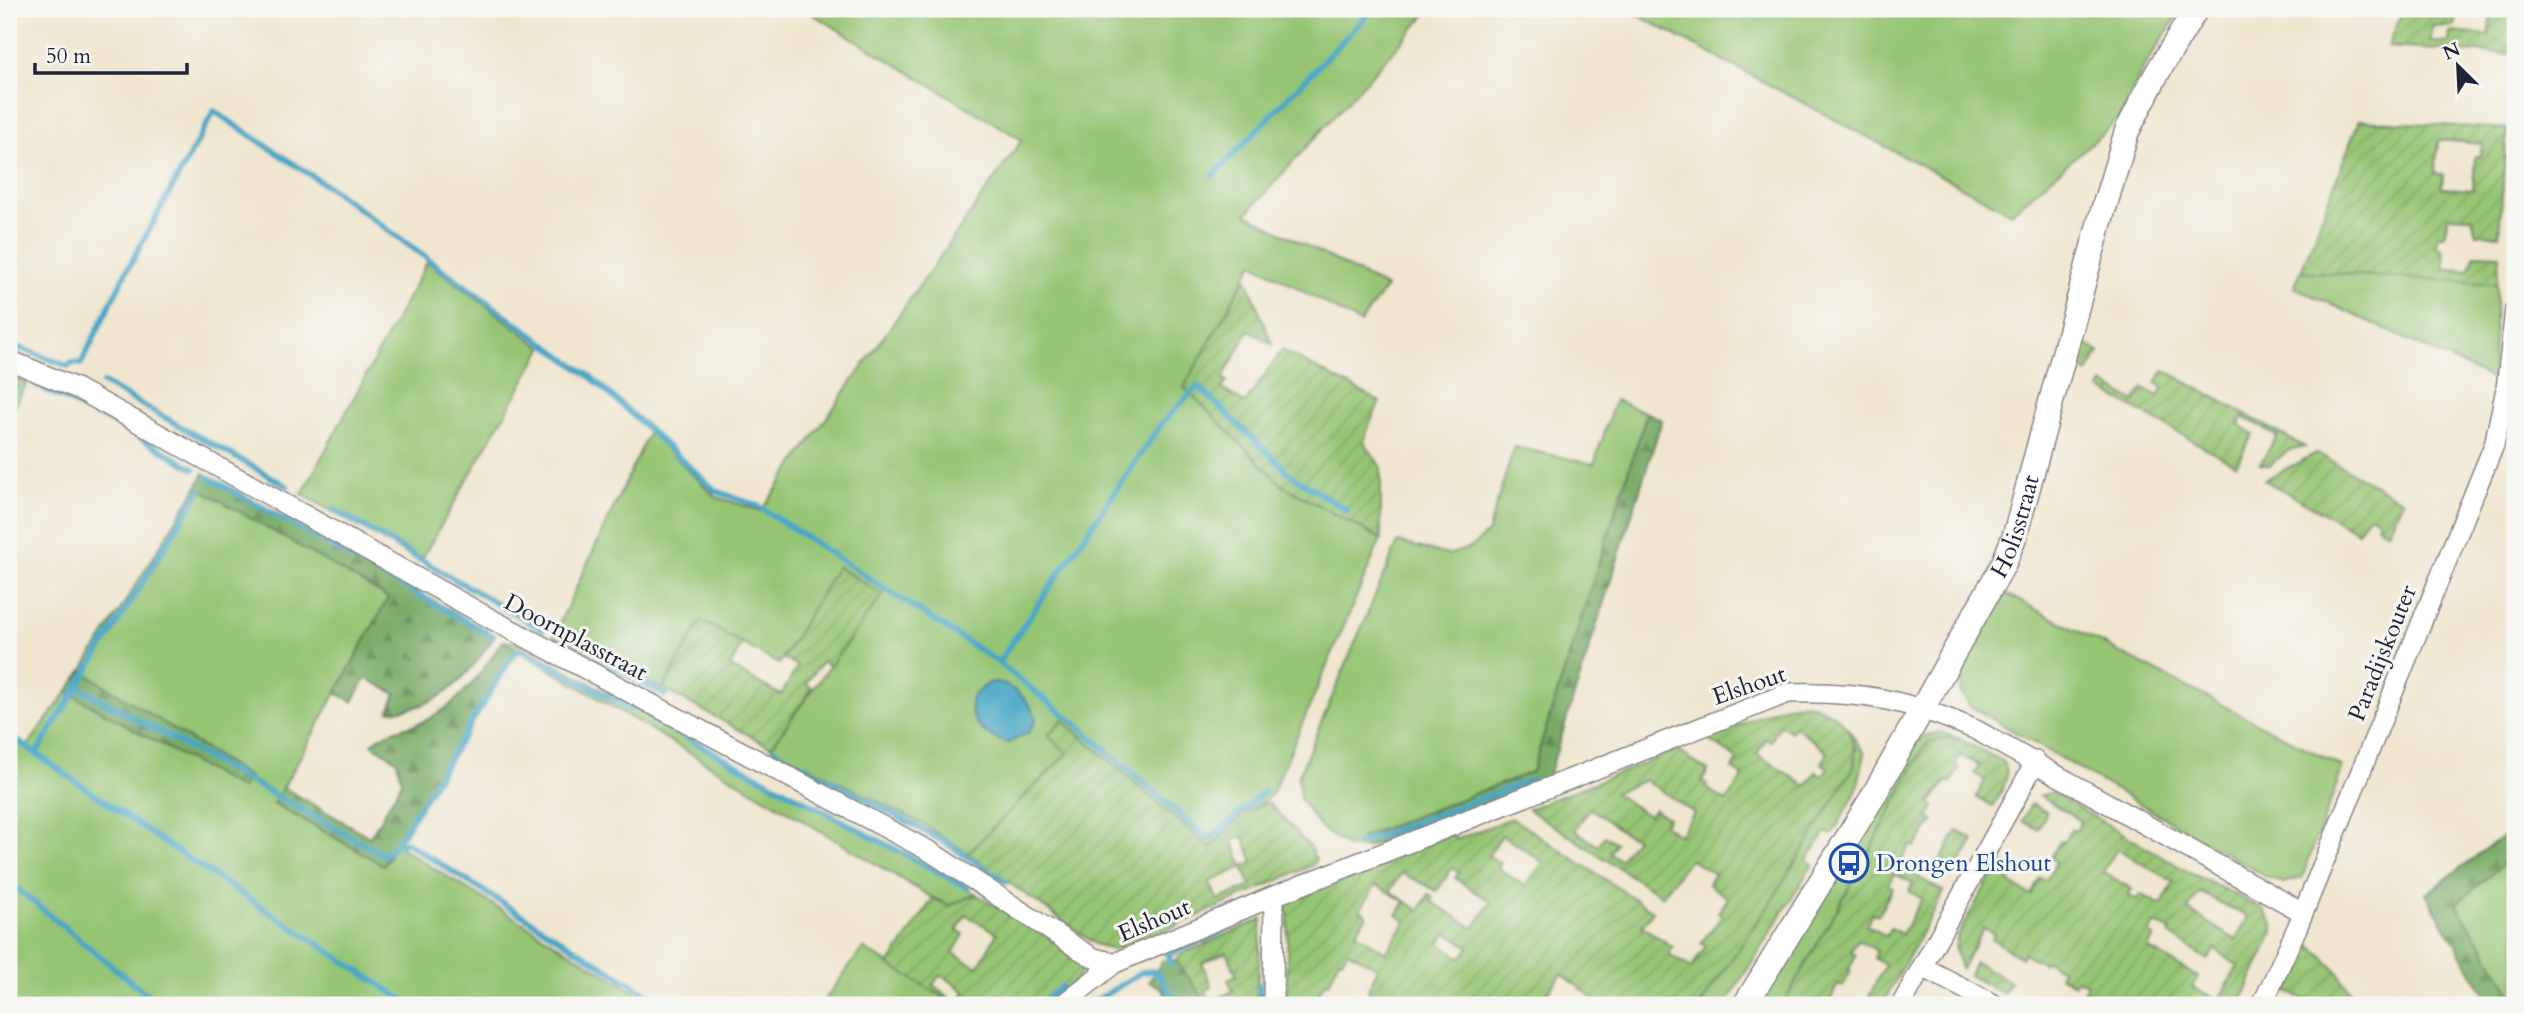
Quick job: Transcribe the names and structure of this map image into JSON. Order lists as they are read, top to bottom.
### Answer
{
  "streets": {
    "street": [
      "Holisstraat",
      "Doornplasstraat",
      "Paradijskouter",
      "Elshout"
    ]
  },
  "crossings": [
    ["Holisstraat", "Elshout"],
    ["Doornplasstraat", "Elshout"],
    ["Paradijskouter", "Elshout"]
  ],
  "places": {
    "bus stop": ["Drongen Elshout"]
  },
  "scale_bar": "50 m",
  "north": "top left"
}
